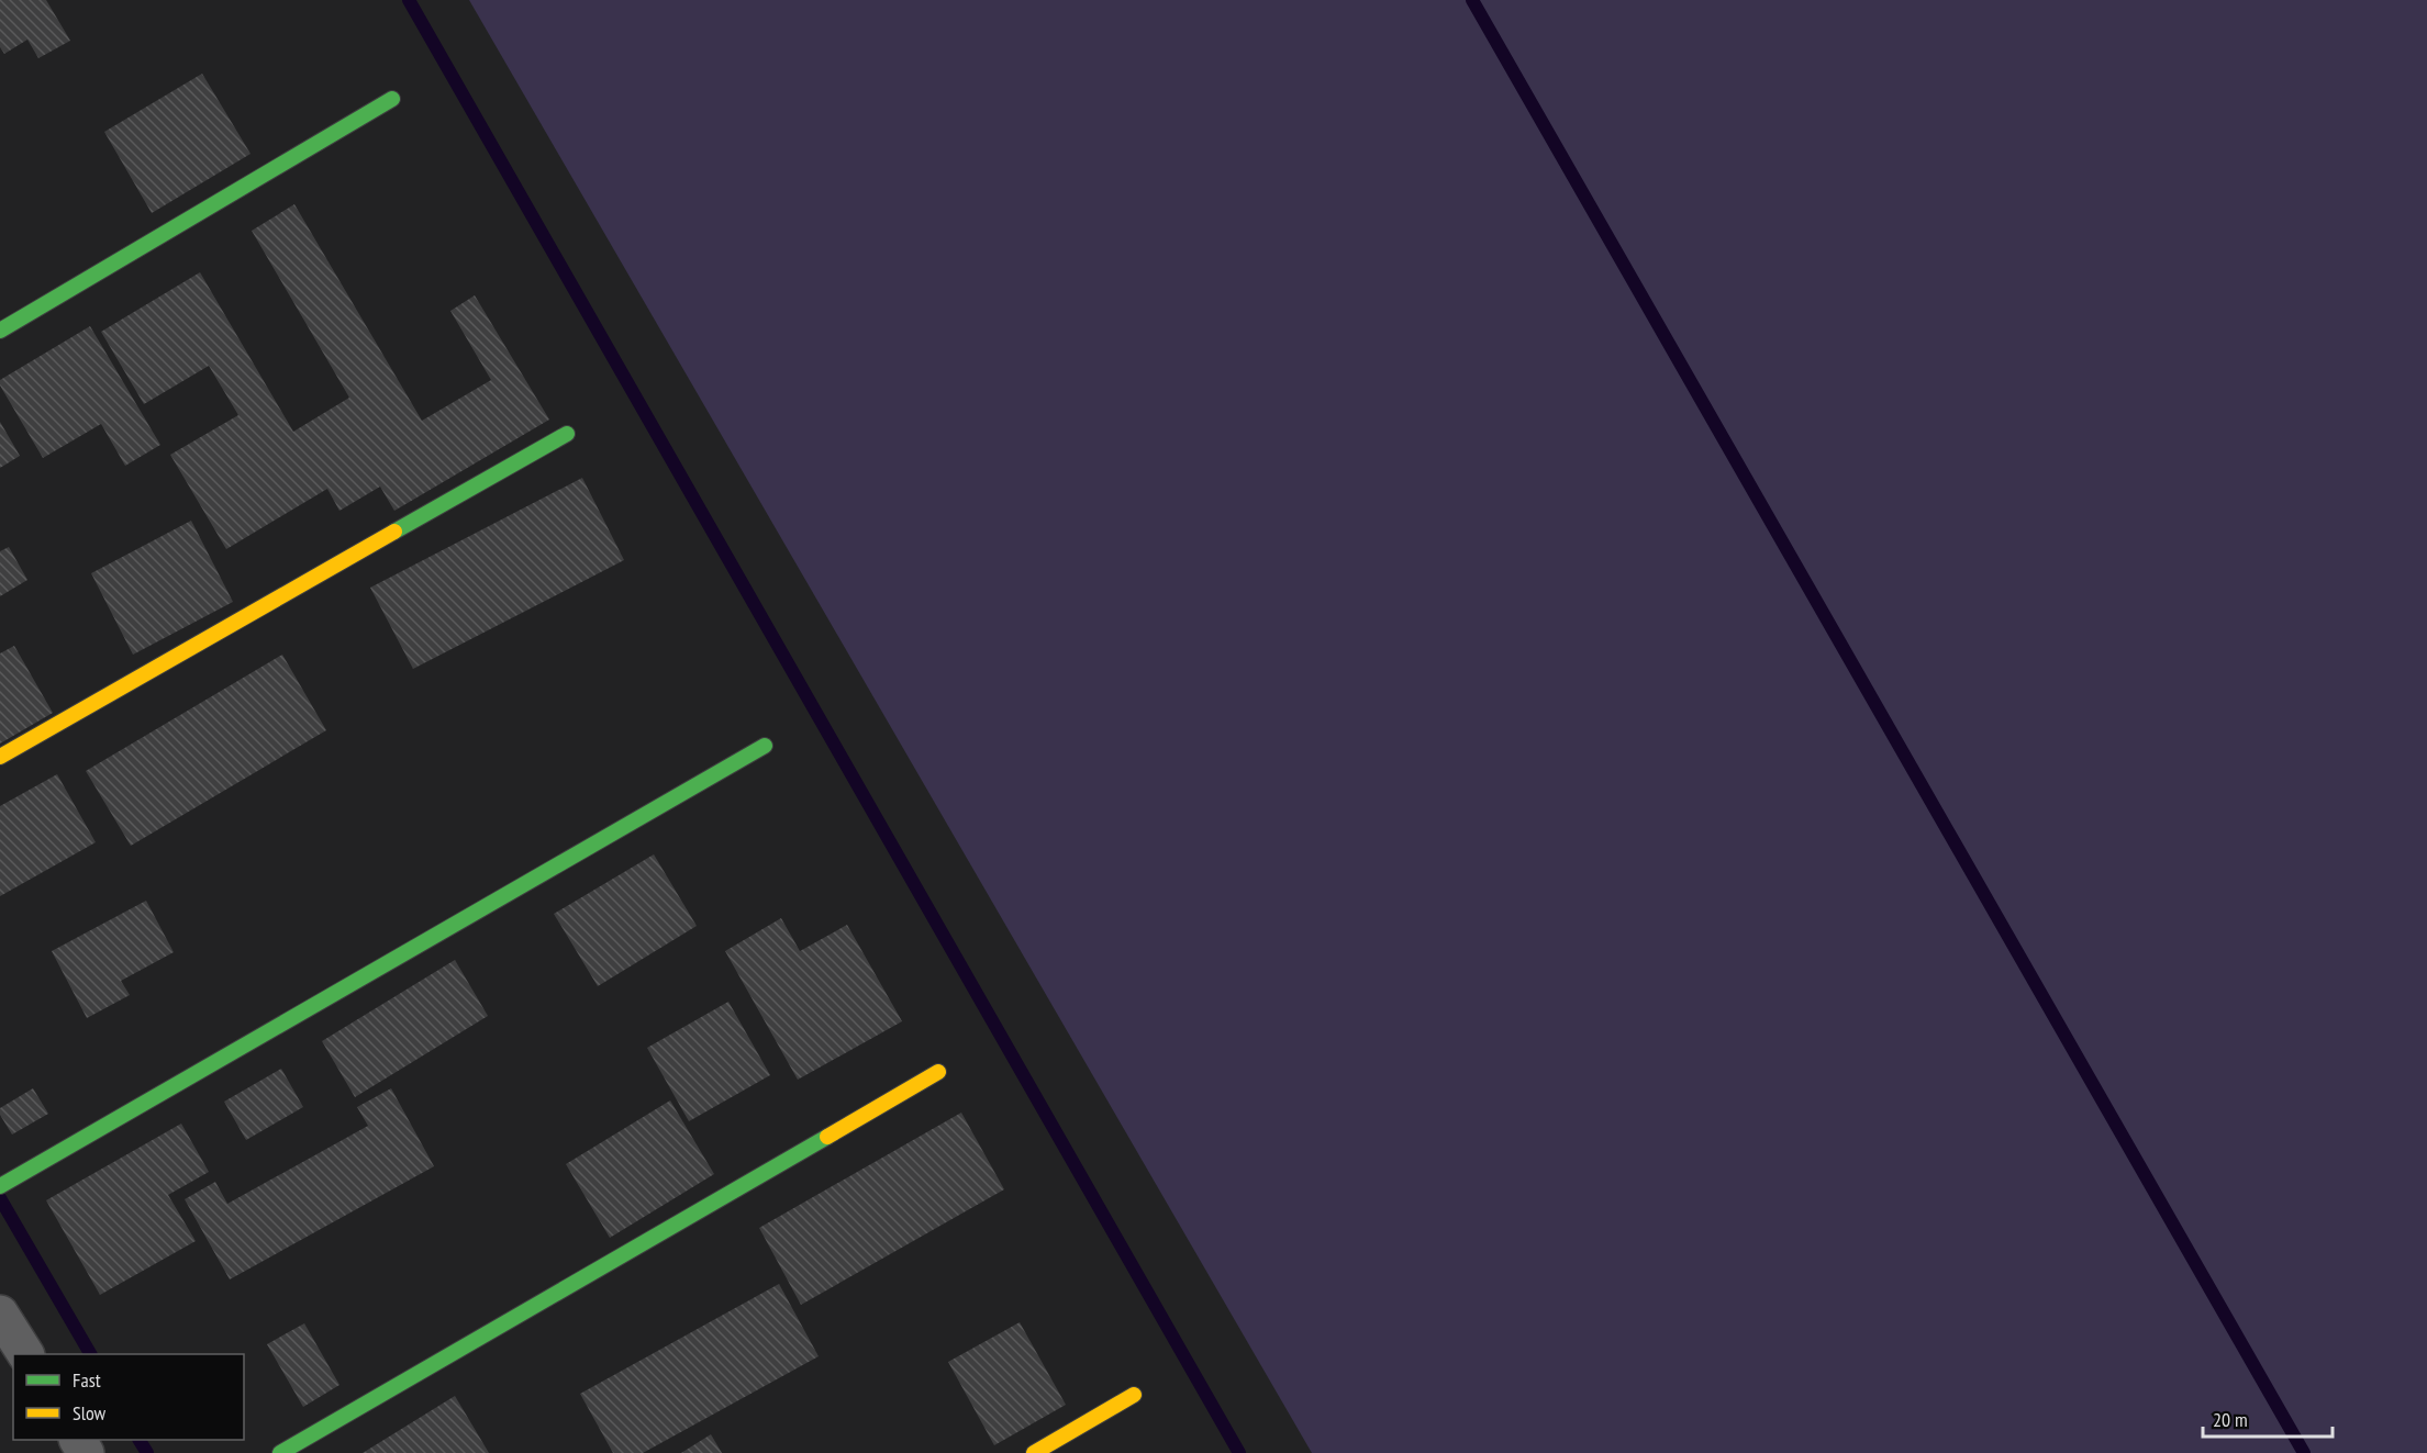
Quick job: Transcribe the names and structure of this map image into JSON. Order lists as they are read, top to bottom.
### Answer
{
  "legend": ["Fast", "Slow"],
  "scale_bar": "20 m"
}
